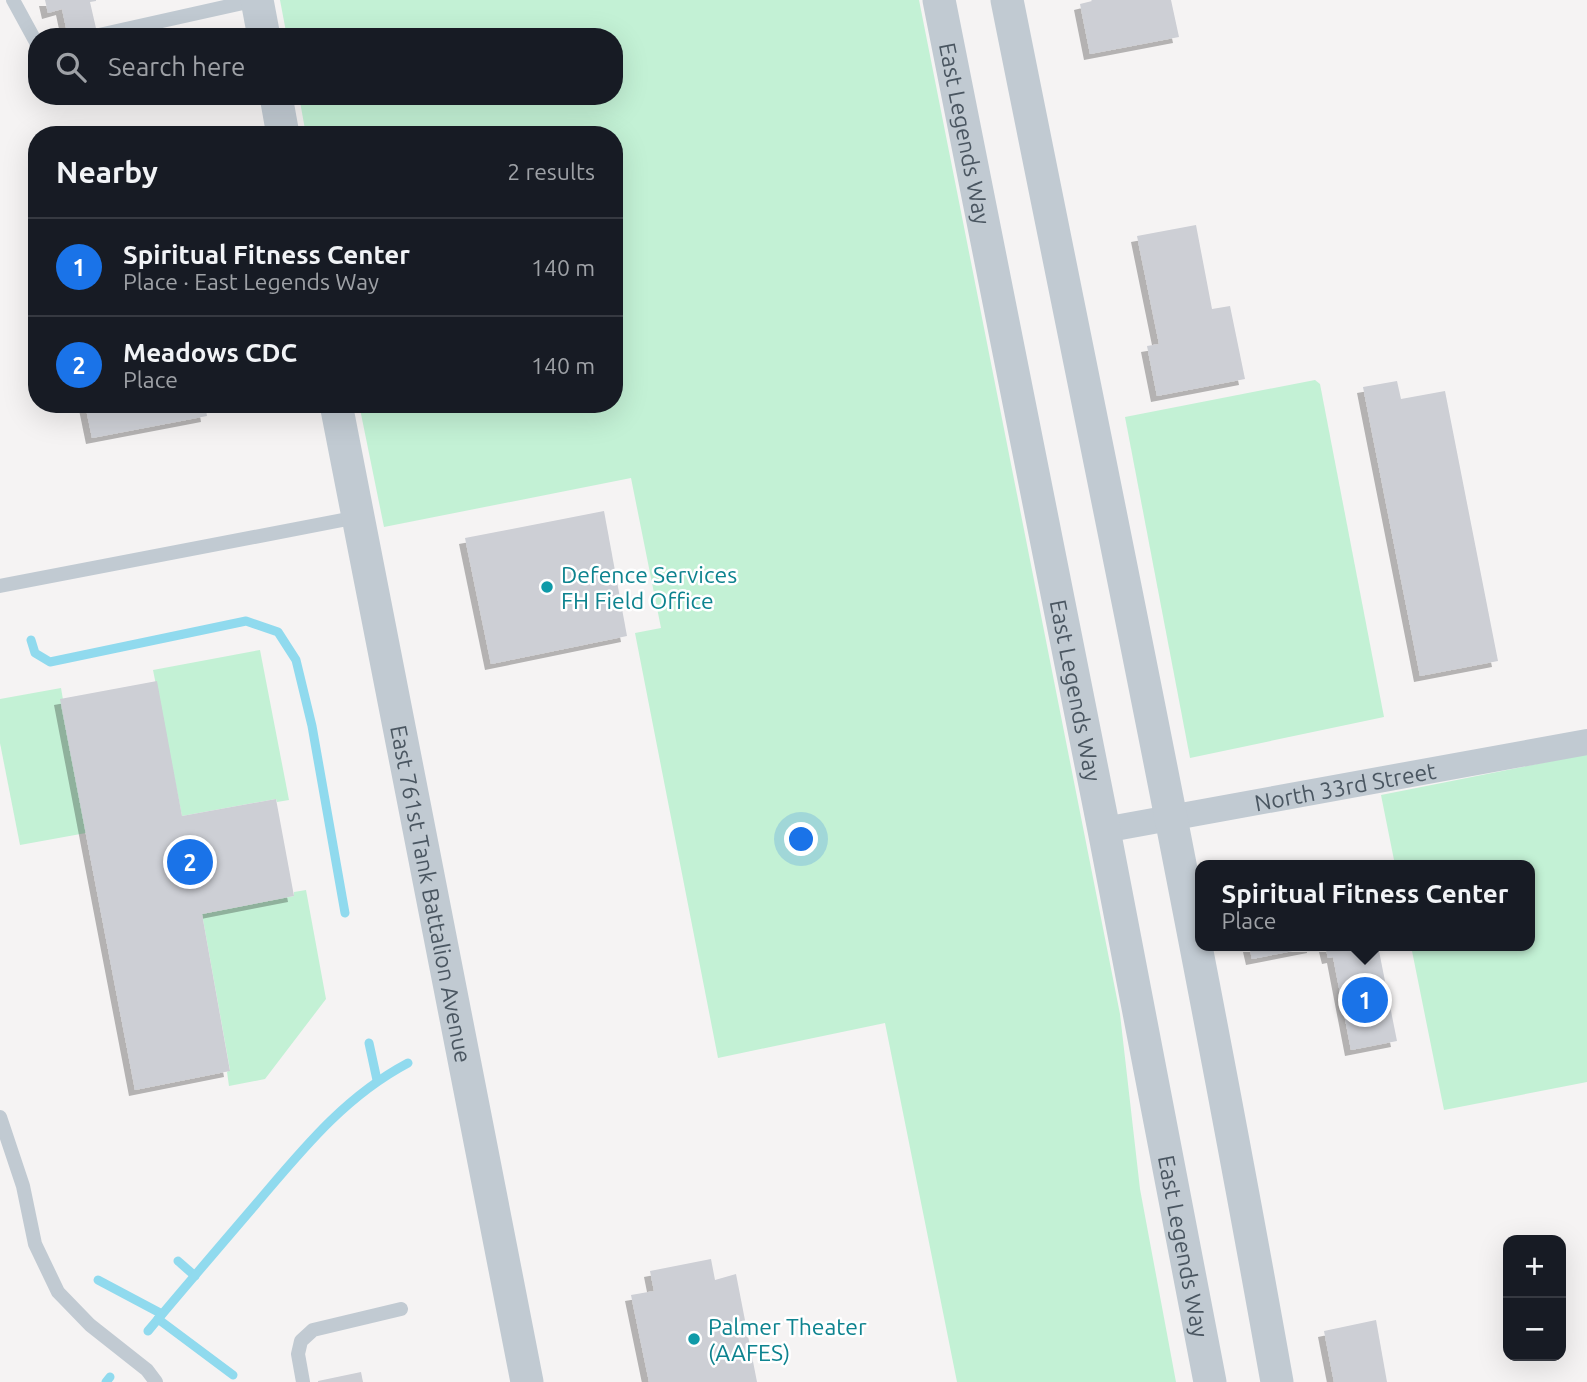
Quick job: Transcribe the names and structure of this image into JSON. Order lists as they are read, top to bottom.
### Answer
{
  "streets": {
    "street": ["East Legends Way", "North 33rd Street", "East 761st Tank Battalion Avenue"]
  },
  "crossings": [
    ["East Legends Way", "North 33rd Street"]
  ],
  "places": ["Defence Services FH Field Office", "Palmer Theater (AAFES)"],
  "page": {
    "search": "Search here",
    "heading": ["Nearby", "2 results"],
    "list": [
      {
        "mark": "1",
        "name": "Spiritual Fitness Center",
        "note": "Place · East Legends Way",
        "value": "140 m"
      },
      {
        "mark": "2",
        "name": "Meadows CDC",
        "note": "Place",
        "value": "140 m"
      }
    ],
    "pins": ["2", "1"],
    "popup": ["Spiritual Fitness Center", "Place"],
    "map_buttons": ["+", "−"]
  }
}
